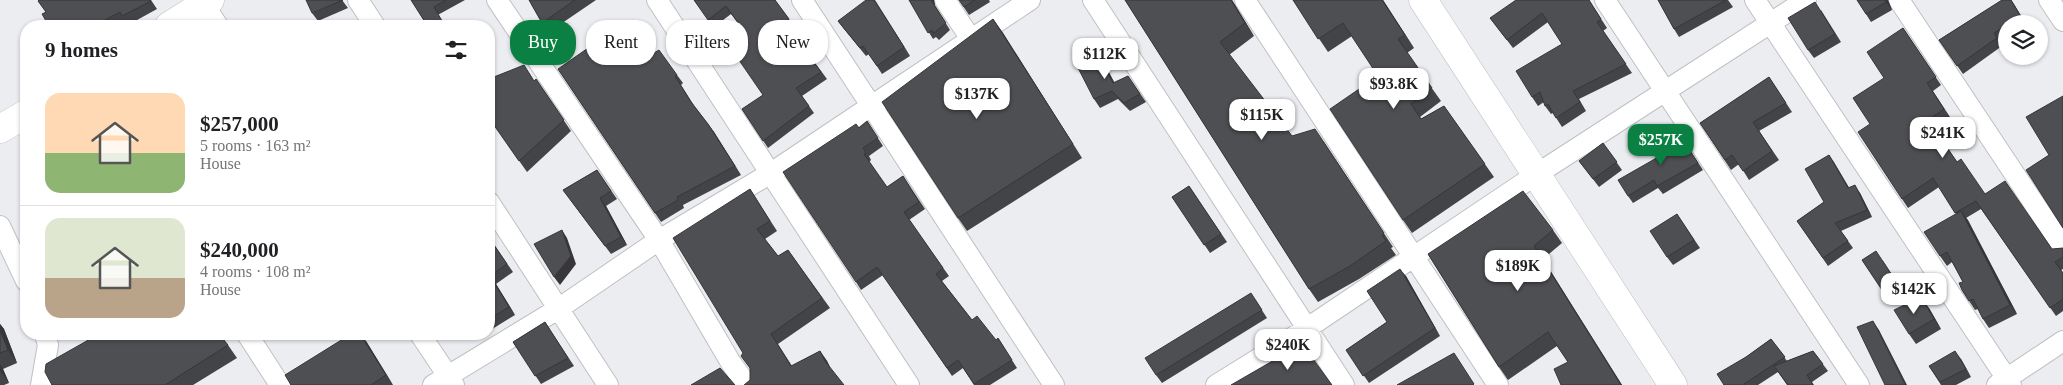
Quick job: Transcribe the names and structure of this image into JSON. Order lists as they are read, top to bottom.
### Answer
{
  "page": {
    "chip": [
      "Buy",
      "Rent",
      "Filters",
      "New"
    ],
    "heading": "9 homes",
    "price": [
      "$112K",
      "$93.8K",
      "$137K",
      "$115K",
      "$241K",
      "$257K",
      "$189K",
      "$142K",
      "$240K"
    ],
    "list": [
      {
        "name": "$257,000",
        "note": "5 rooms · 163 m² · House"
      },
      {
        "name": "$240,000",
        "note": "4 rooms · 108 m² · House"
      }
    ]
  }
}
